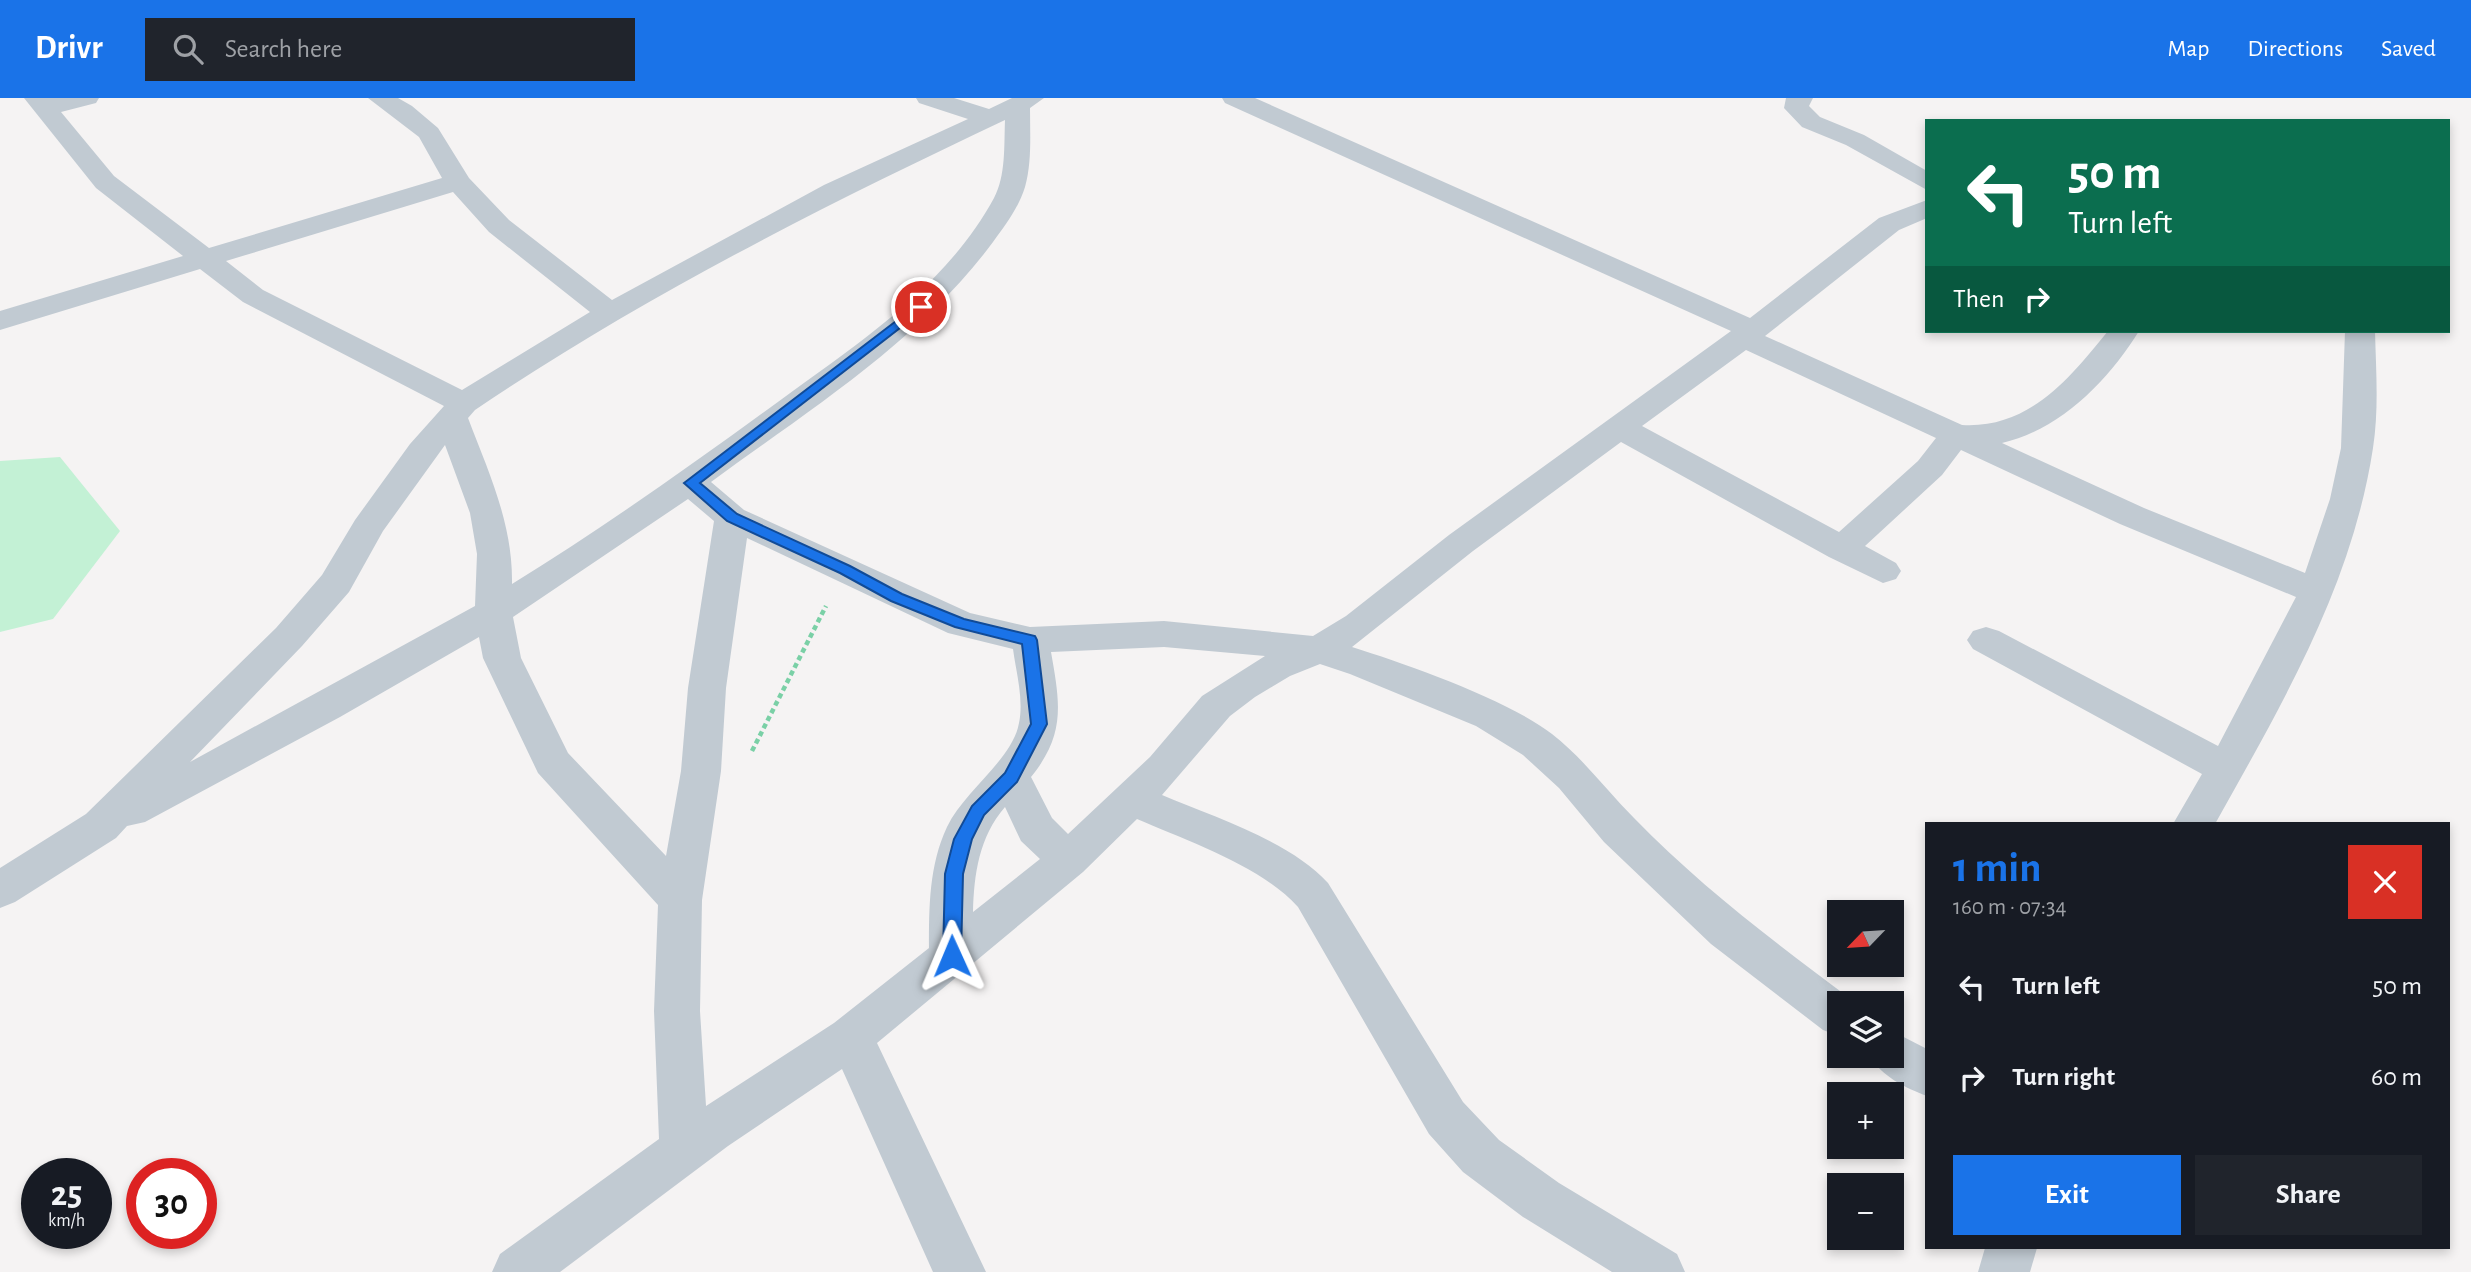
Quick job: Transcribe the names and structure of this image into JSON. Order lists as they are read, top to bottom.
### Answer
{
  "north": "bottom left",
  "page": {
    "header": "Drivr",
    "search": "Search here",
    "nav": ["Map", "Directions", "Saved"],
    "turn": ["50 m", "Turn left"],
    "then": "Then",
    "heading": ["1 min", "160 m · 07:34"],
    "map_buttons": ["+", "−"],
    "list": [
      {
        "name": "Turn left",
        "value": "50 m"
      },
      {
        "name": "Turn right",
        "value": "60 m"
      }
    ],
    "buttons": ["Exit", "Share"],
    "speed": "25 km/h",
    "limit": "30"
  }
}
